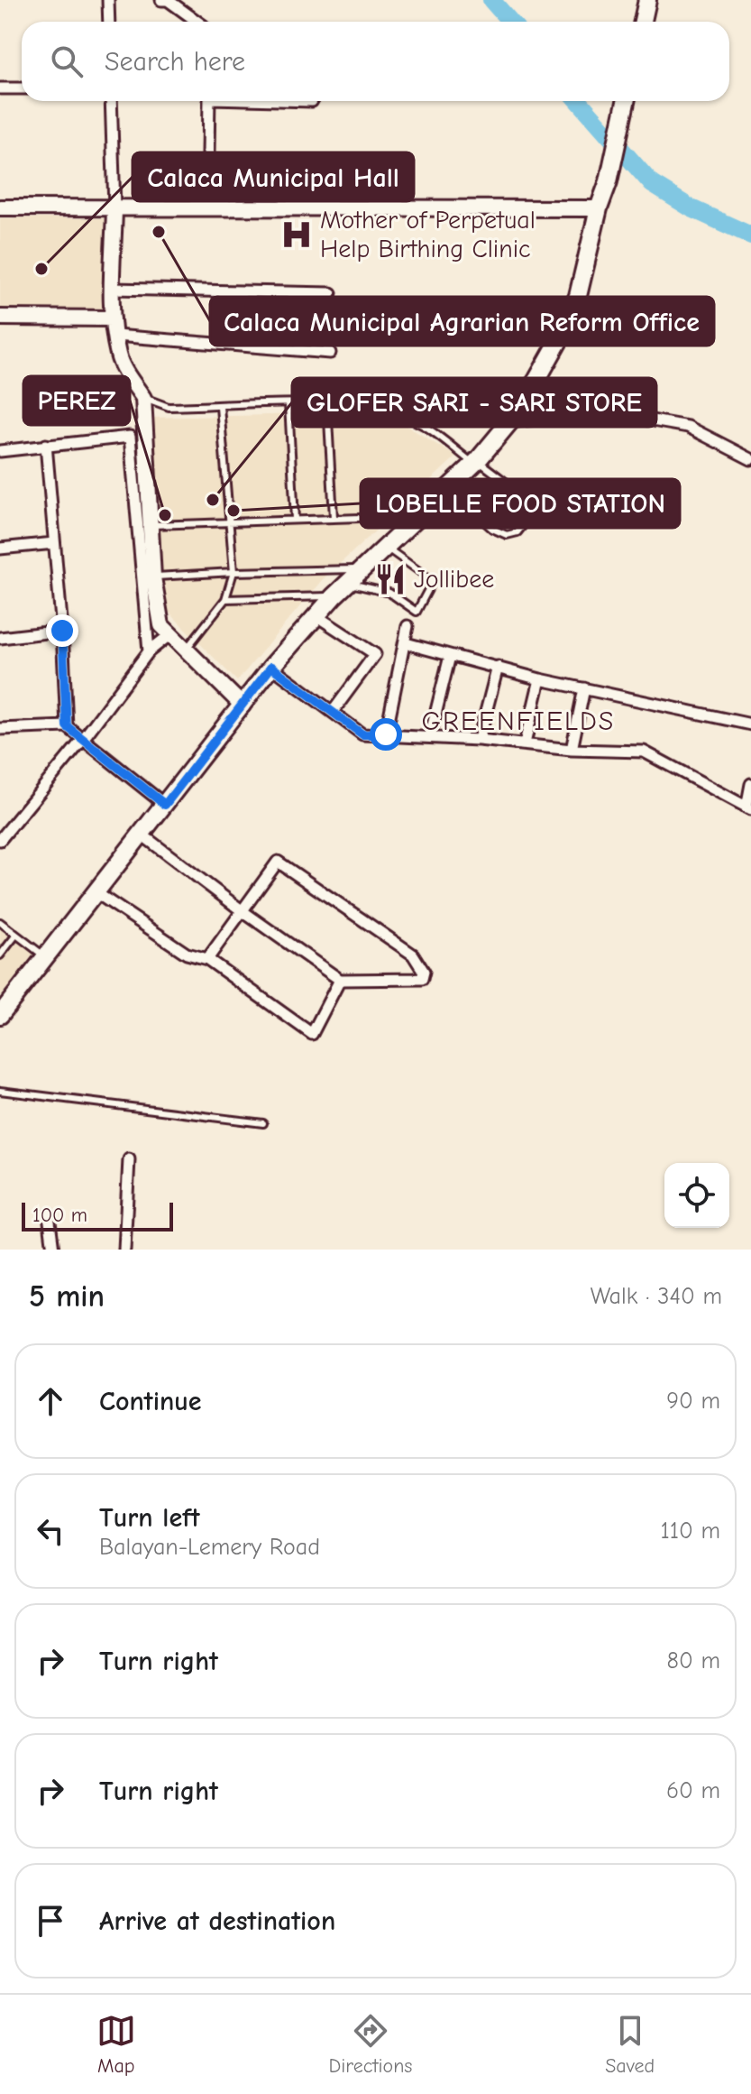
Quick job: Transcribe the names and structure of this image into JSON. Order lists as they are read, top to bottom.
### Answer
{
  "districts": ["GREENFIELDS"],
  "places": {
    "other": [
      "Calaca Municipal Agrarian Reform Office",
      "Calaca Municipal Hall",
      "GLOFER SARI - SARI STORE",
      "LOBELLE FOOD STATION",
      "PEREZ"
    ],
    "hospital": ["Mother of Perpetual Help Birthing Clinic"],
    "restaurant": ["Jollibee"]
  },
  "scale_bar": "100 m",
  "page": {
    "search": "Search here",
    "scale": "100 m",
    "heading": ["5 min", "Walk · 340 m"],
    "list": [
      ["Continue", "90 m"],
      ["Turn left", "Balayan-Lemery Road", "110 m"],
      ["Turn right", "80 m"],
      ["Turn right", "60 m"],
      "Arrive at destination"
    ],
    "nav": ["Map", "Directions", "Saved"]
  }
}
